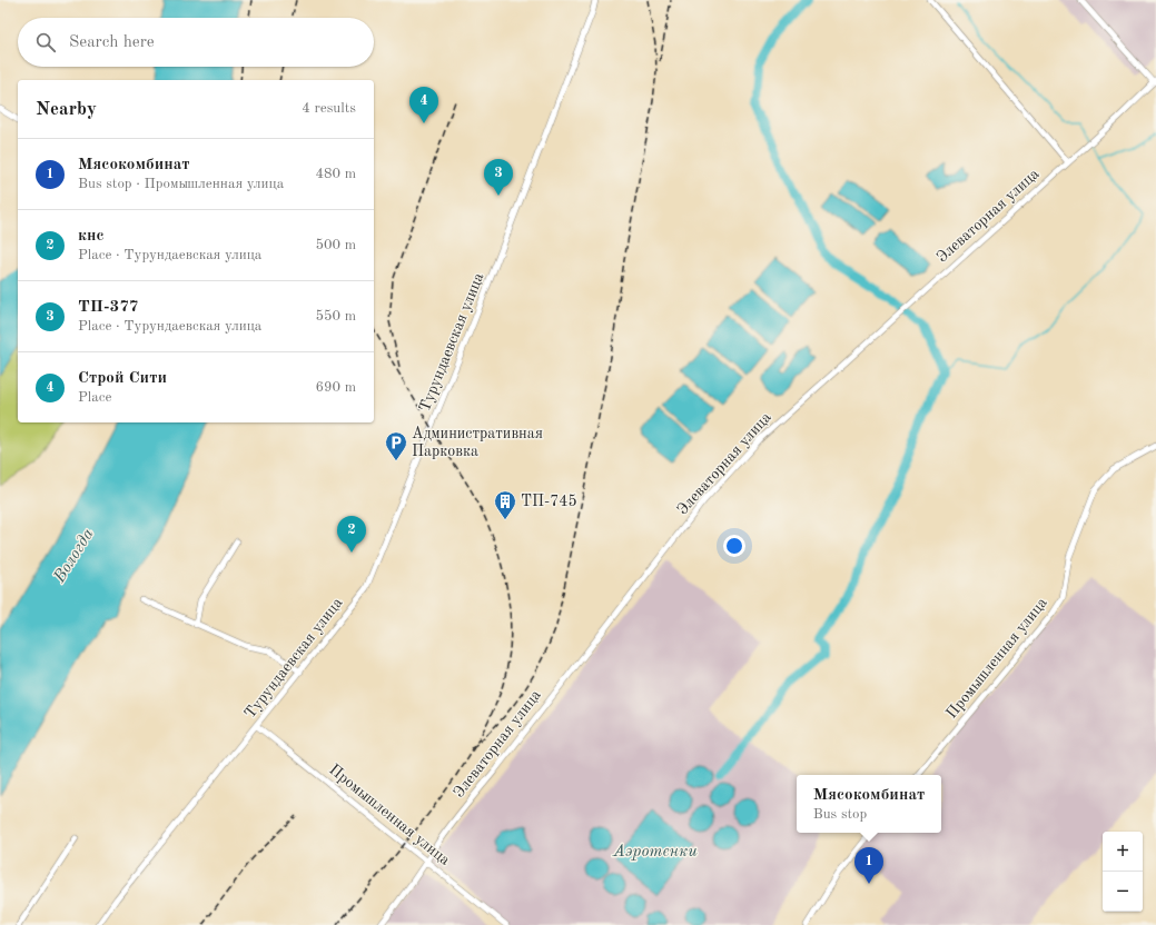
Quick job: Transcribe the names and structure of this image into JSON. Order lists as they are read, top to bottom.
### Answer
{
  "streets": {
    "street": ["Элеваторная улица", "Турундаевская улица", "Промышленная улица"]
  },
  "crossings": [
    ["Элеваторная улица", "Промышленная улица"],
    ["Турундаевская улица", "Промышленная улица"]
  ],
  "water": ["Вологда", "Аэротенки"],
  "places": {
    "parking": ["Административная Парковка"],
    "building": ["ТП-745"]
  },
  "page": {
    "search": "Search here",
    "heading": ["Nearby", "4 results"],
    "pins": [
      "4",
      "3",
      "2",
      "1"
    ],
    "list": [
      {
        "mark": "1",
        "name": "Мясокомбинат",
        "note": "Bus stop · Промышленная улица",
        "value": "480 m"
      },
      {
        "mark": "2",
        "name": "кнс",
        "note": "Place · Турундаевская улица",
        "value": "500 m"
      },
      {
        "mark": "3",
        "name": "ТП-377",
        "note": "Place · Турундаевская улица",
        "value": "550 m"
      },
      {
        "mark": "4",
        "name": "Строй Сити",
        "note": "Place",
        "value": "690 m"
      }
    ],
    "popup": ["Мясокомбинат", "Bus stop"],
    "map_buttons": ["+", "−"]
  }
}
